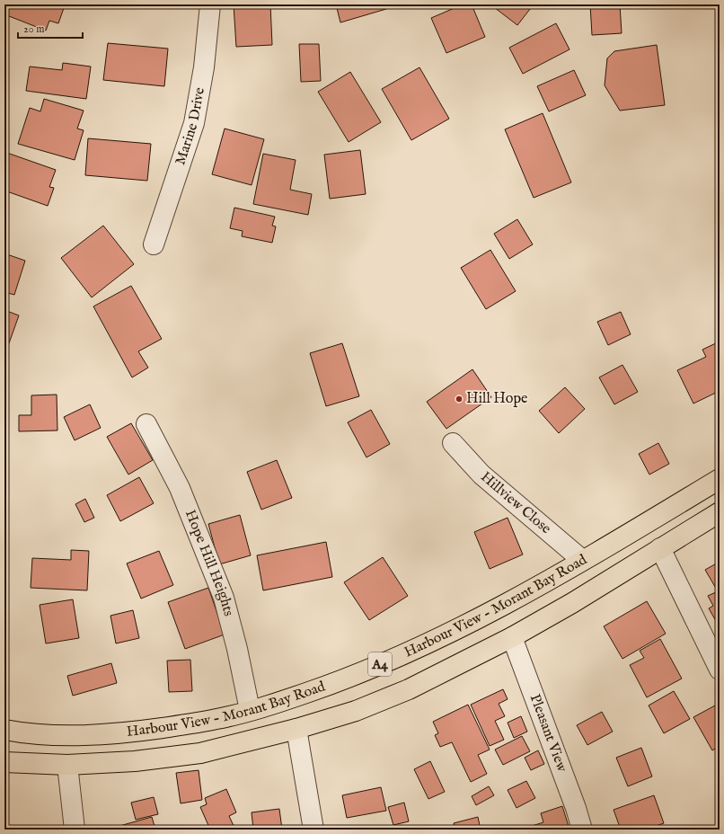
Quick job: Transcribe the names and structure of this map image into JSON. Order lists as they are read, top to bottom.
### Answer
{
  "streets": {
    "highway": ["Harbour View - Morant Bay Road", "A4"],
    "street": [
      "Marine Drive",
      "Hillview Close",
      "Hope Hill Heights",
      "Pleasant View"
    ]
  },
  "crossings": [
    ["Hillview Close", "Harbour View - Morant Bay Road"],
    ["Hope Hill Heights", "Harbour View - Morant Bay Road"],
    ["Harbour View - Morant Bay Road", "Pleasant View"]
  ],
  "places": ["Hill Hope"],
  "scale_bar": "20 m"
}
